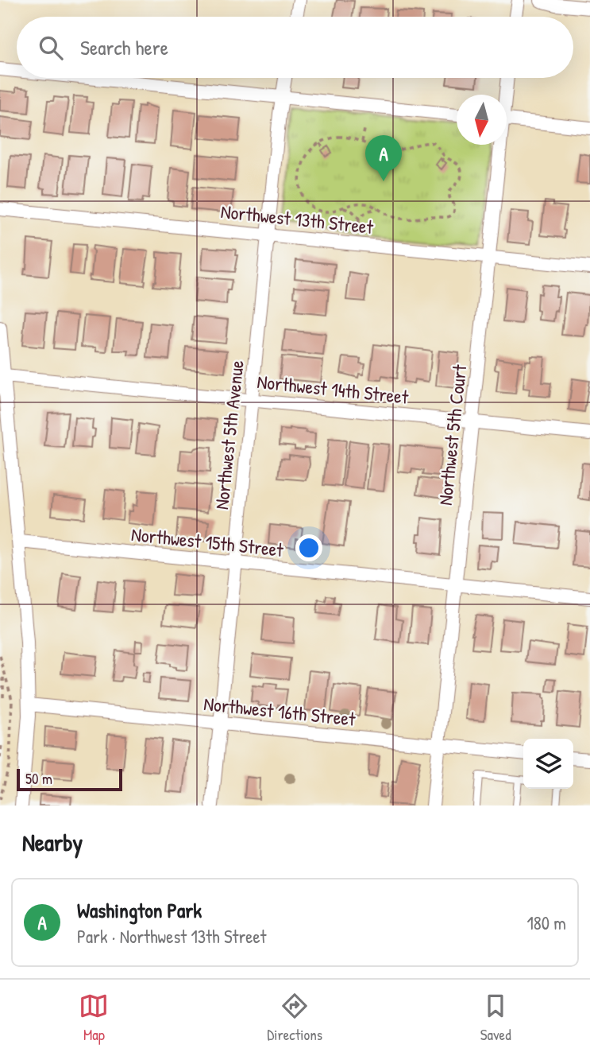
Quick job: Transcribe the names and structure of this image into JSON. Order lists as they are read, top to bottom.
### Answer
{
  "streets": {
    "street": [
      "Northwest 13th Street",
      "Northwest 14th Street",
      "Northwest 5th Avenue",
      "Northwest 5th Court",
      "Northwest 15th Street",
      "Northwest 16th Street"
    ]
  },
  "crossings": [
    ["Northwest 13th Street", "Northwest 5th Avenue"],
    ["Northwest 13th Street", "Northwest 5th Court"],
    ["Northwest 14th Street", "Northwest 5th Avenue"],
    ["Northwest 14th Street", "Northwest 5th Court"],
    ["Northwest 5th Avenue", "Northwest 15th Street"],
    ["Northwest 5th Avenue", "Northwest 16th Street"],
    ["Northwest 5th Court", "Northwest 15th Street"],
    ["Northwest 5th Court", "Northwest 16th Street"]
  ],
  "scale_bar": "50 m",
  "north": "bottom",
  "page": {
    "search": "Search here",
    "pins": "A",
    "scale": "50 m",
    "heading": "Nearby",
    "list": [
      {
        "mark": "A",
        "name": "Washington Park",
        "note": "Park · Northwest 13th Street",
        "value": "180 m"
      }
    ],
    "nav": ["Map", "Directions", "Saved"]
  }
}
